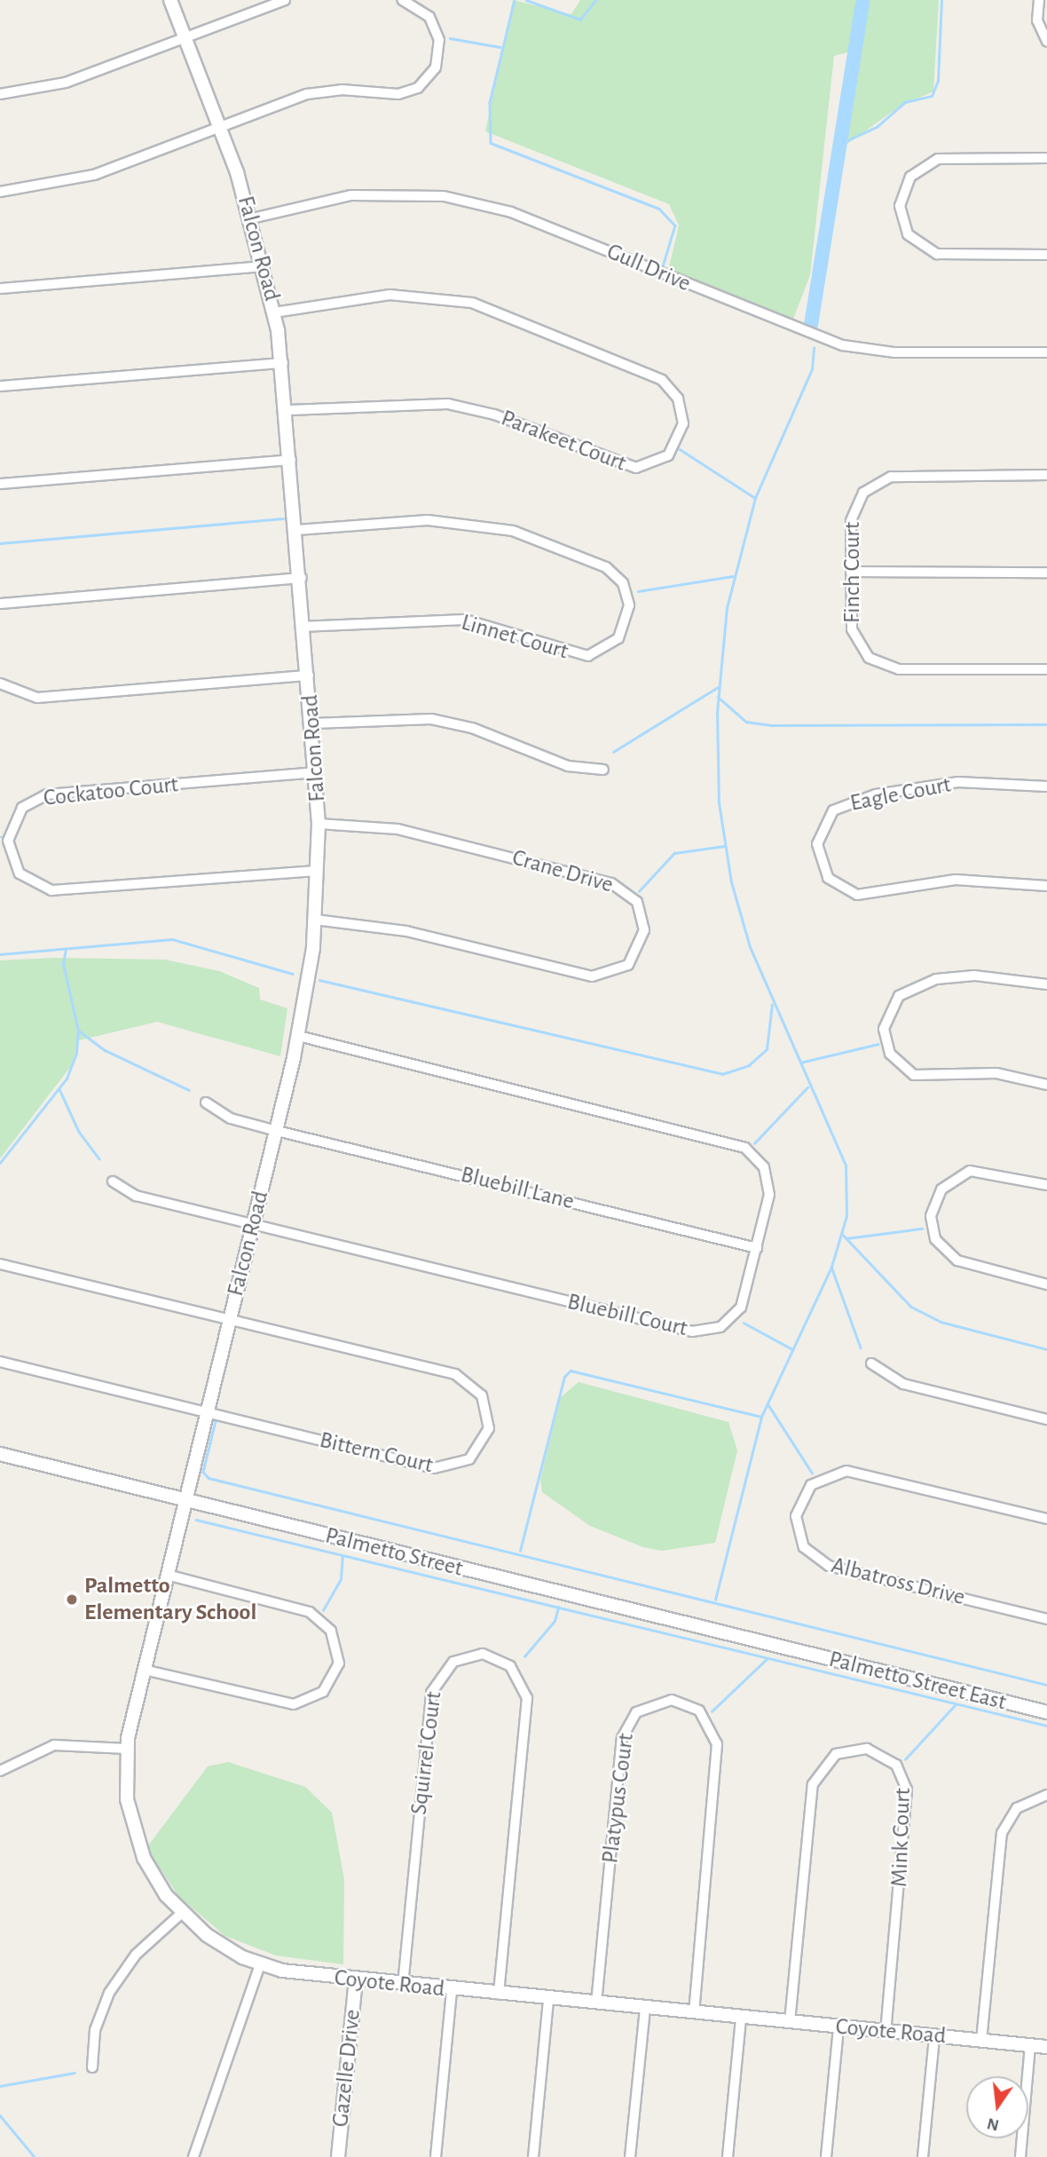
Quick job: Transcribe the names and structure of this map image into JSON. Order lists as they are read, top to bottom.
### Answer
{
  "streets": {
    "street": [
      "Falcon Road",
      "Gull Drive",
      "Parakeet Court",
      "Finch Court",
      "Linnet Court",
      "Cockatoo Court",
      "Eagle Court",
      "Crane Drive",
      "Bluebill Lane",
      "Bluebill Court",
      "Bittern Court",
      "Palmetto Street",
      "Albatross Drive",
      "Palmetto Street East",
      "Squirrel Court",
      "Platypus Court",
      "Mink Court",
      "Coyote Road",
      "Gazelle Drive"
    ]
  },
  "crossings": [
    ["Falcon Road", "Gull Drive"],
    ["Falcon Road", "Parakeet Court"],
    ["Falcon Road", "Linnet Court"],
    ["Falcon Road", "Cockatoo Court"],
    ["Falcon Road", "Crane Drive"],
    ["Falcon Road", "Bluebill Lane"],
    ["Falcon Road", "Bluebill Court"],
    ["Falcon Road", "Bittern Court"],
    ["Falcon Road", "Palmetto Street"],
    ["Falcon Road", "Coyote Road"],
    ["Bluebill Lane", "Bluebill Court"],
    ["Palmetto Street", "Palmetto Street East"],
    ["Palmetto Street", "Coyote Road"],
    ["Squirrel Court", "Coyote Road"],
    ["Platypus Court", "Coyote Road"],
    ["Mink Court", "Coyote Road"],
    ["Coyote Road", "Gazelle Drive"]
  ],
  "places": ["Palmetto Elementary School"],
  "north": "bottom"
}
